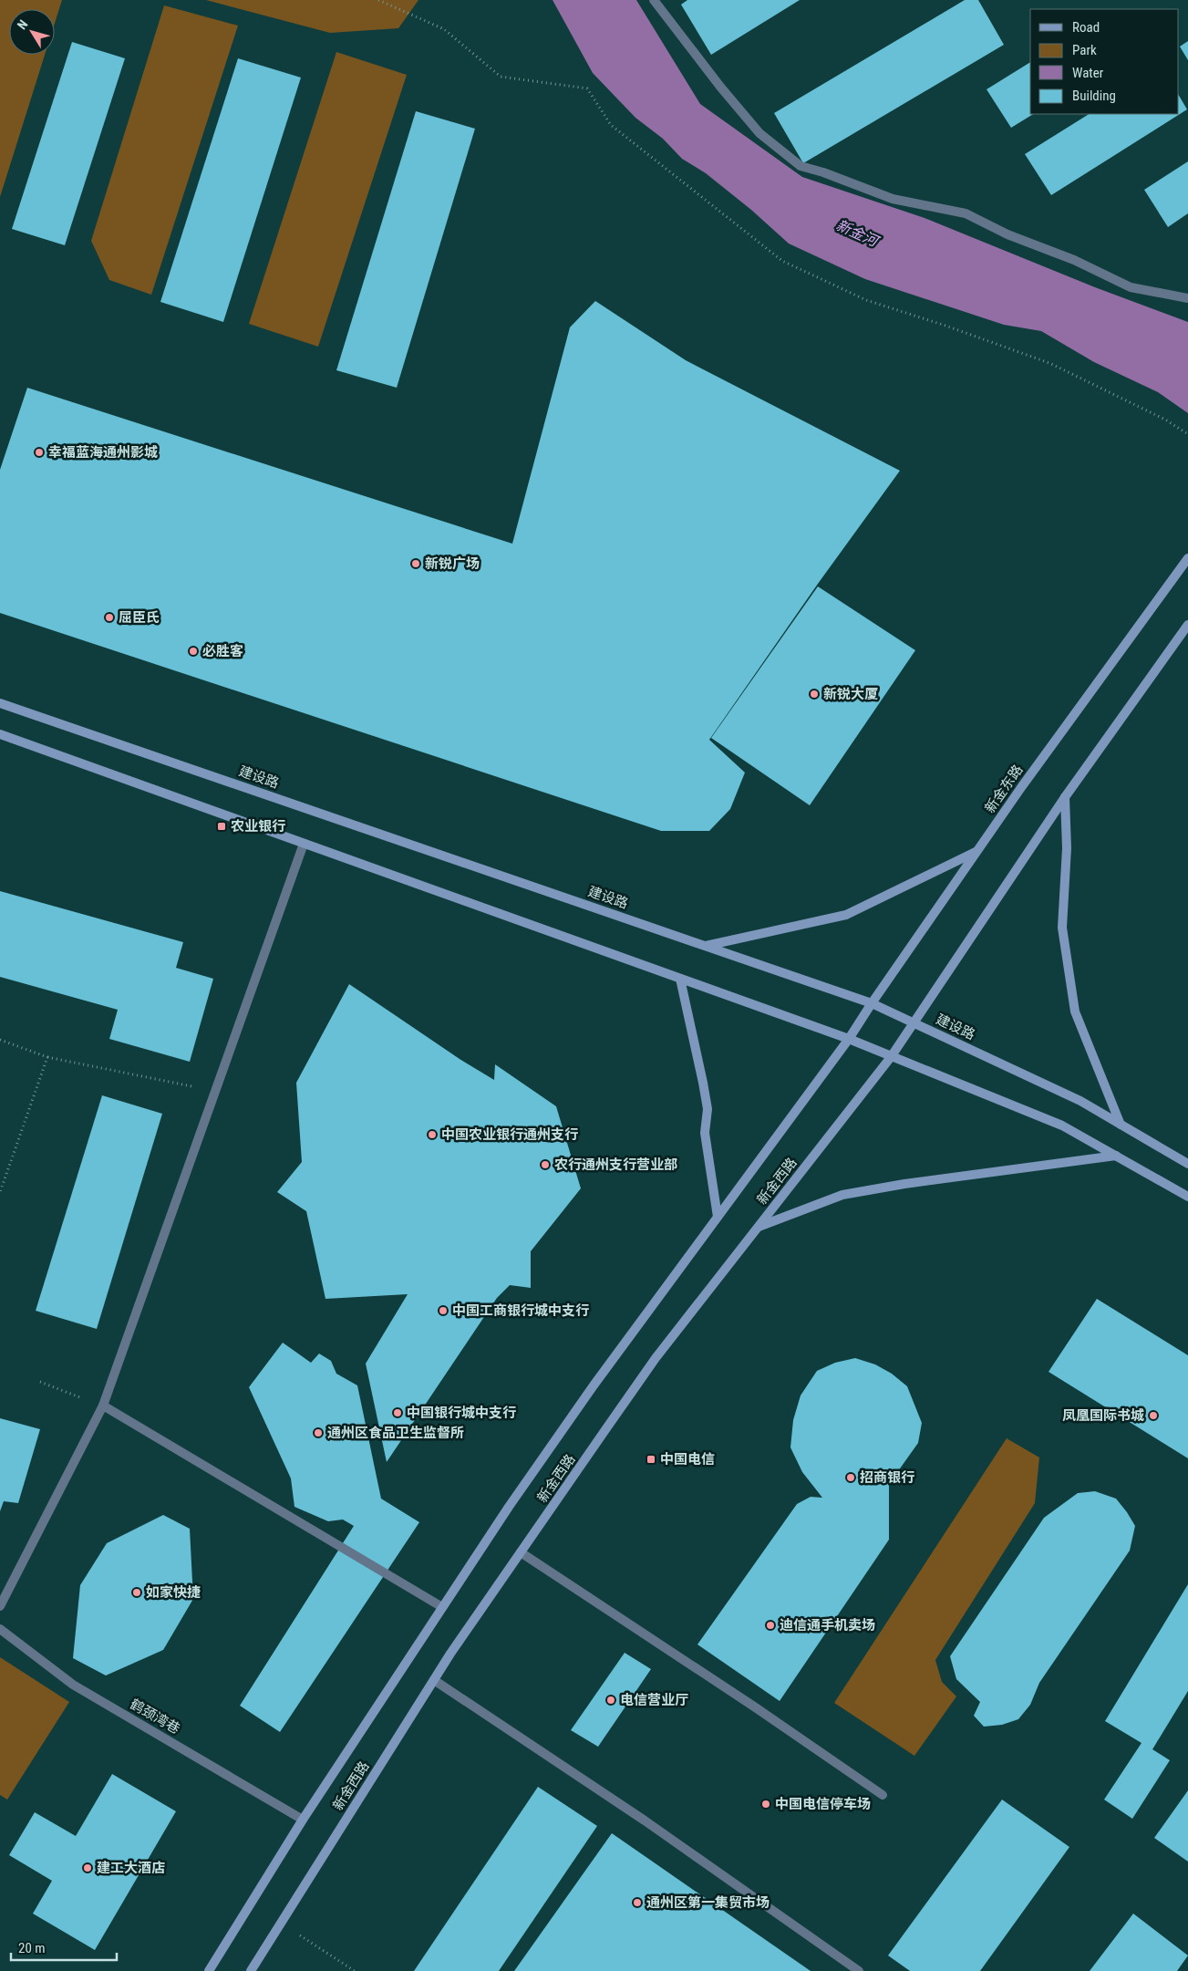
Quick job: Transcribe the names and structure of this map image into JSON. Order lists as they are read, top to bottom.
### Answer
{
  "streets": {
    "street": [
      "建设路",
      "新金东路",
      "新金西路",
      "鹤颈湾巷"
    ]
  },
  "crossings": [
    ["建设路", "新金东路"],
    ["建设路", "新金西路"],
    ["新金东路", "新金西路"],
    ["新金西路", "鹤颈湾巷"]
  ],
  "water": ["新金河"],
  "places": {
    "other": [
      "幸福蓝海通州影城",
      "新锐广场",
      "屈臣氏",
      "必胜客",
      "新锐大厦",
      "中国农业银行通州支行",
      "农行通州支行营业部",
      "中国工商银行城中支行",
      "中国银行城中支行",
      "凤凰国际书城",
      "通州区食品卫生监督所",
      "招商银行",
      "如家快捷",
      "迪信通手机卖场",
      "电信营业厅",
      "中国电信停车场",
      "建工大酒店",
      "通州区第一集贸市场"
    ],
    "transit": ["农业银行", "中国电信"]
  },
  "legend": [
    "Road",
    "Park",
    "Water",
    "Building"
  ],
  "scale_bar": "20 m",
  "north": "top left"
}
